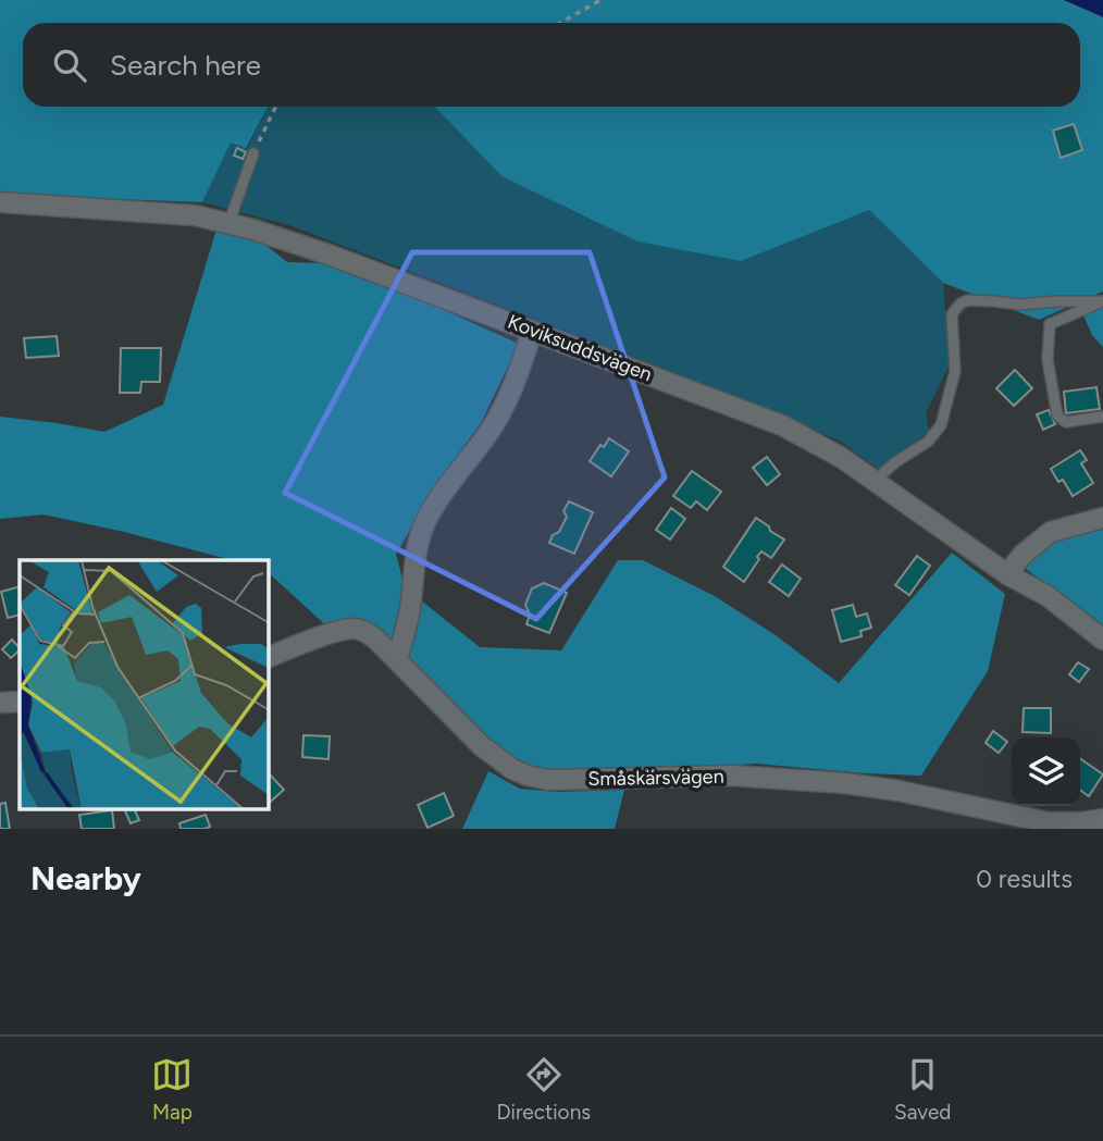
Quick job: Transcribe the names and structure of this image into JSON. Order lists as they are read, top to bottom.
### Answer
{
  "streets": {
    "street": ["Koviksuddsvägen", "Småskärsvägen"]
  },
  "page": {
    "search": "Search here",
    "heading": ["Nearby", "0 results"],
    "nav": ["Map", "Directions", "Saved"]
  }
}
